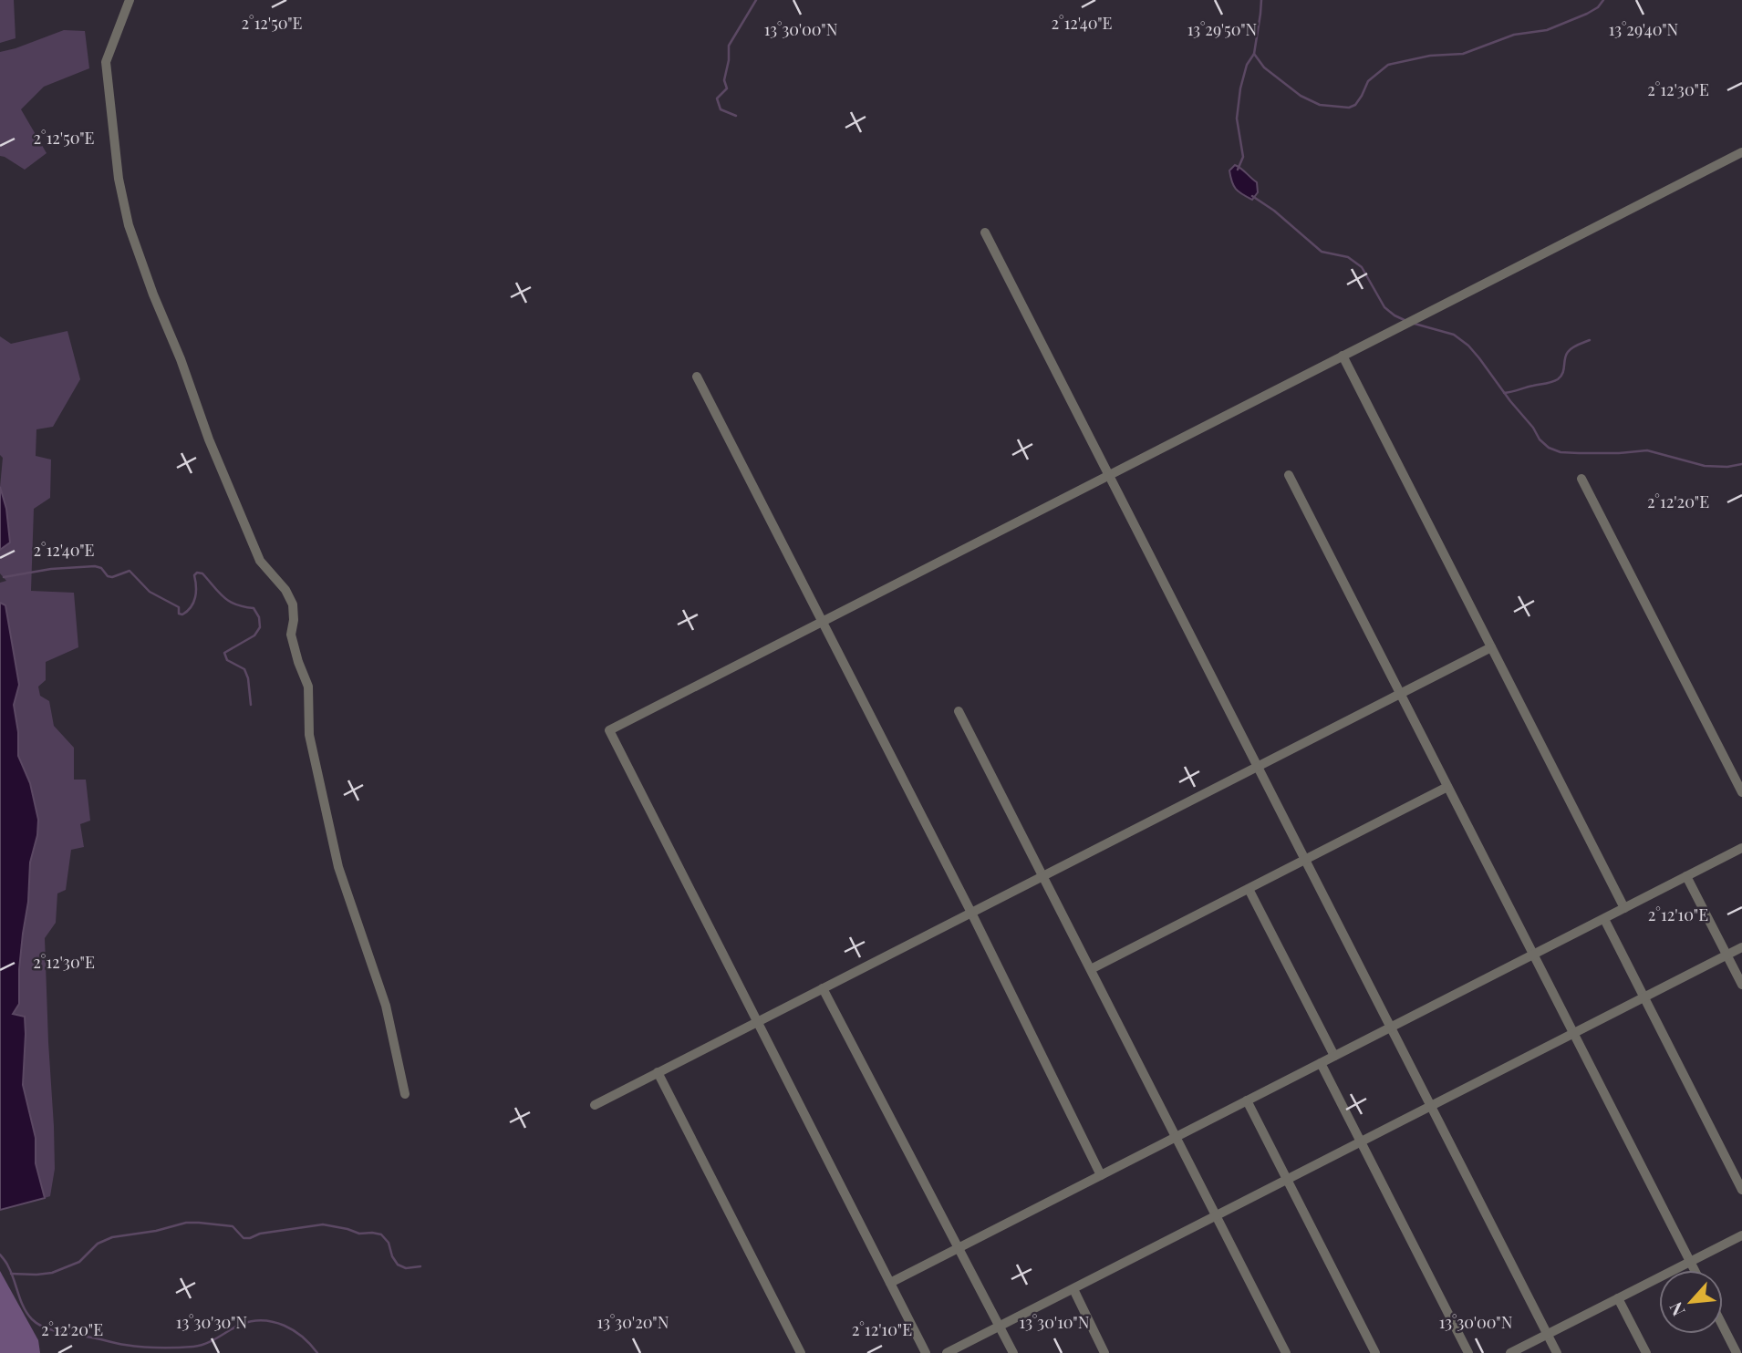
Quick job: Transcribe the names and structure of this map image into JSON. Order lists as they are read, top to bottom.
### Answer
{
  "north": "bottom left",
  "coordinates": [
    "2°12'50\"E",
    "2°12'40\"E",
    "13°30'00\"N",
    "13°29'50\"N",
    "13°29'40\"N",
    "2°12'30\"E",
    "2°12'20\"E",
    "2°12'10\"E",
    "13°30'30\"N",
    "13°30'20\"N",
    "13°30'10\"N"
  ]
}
